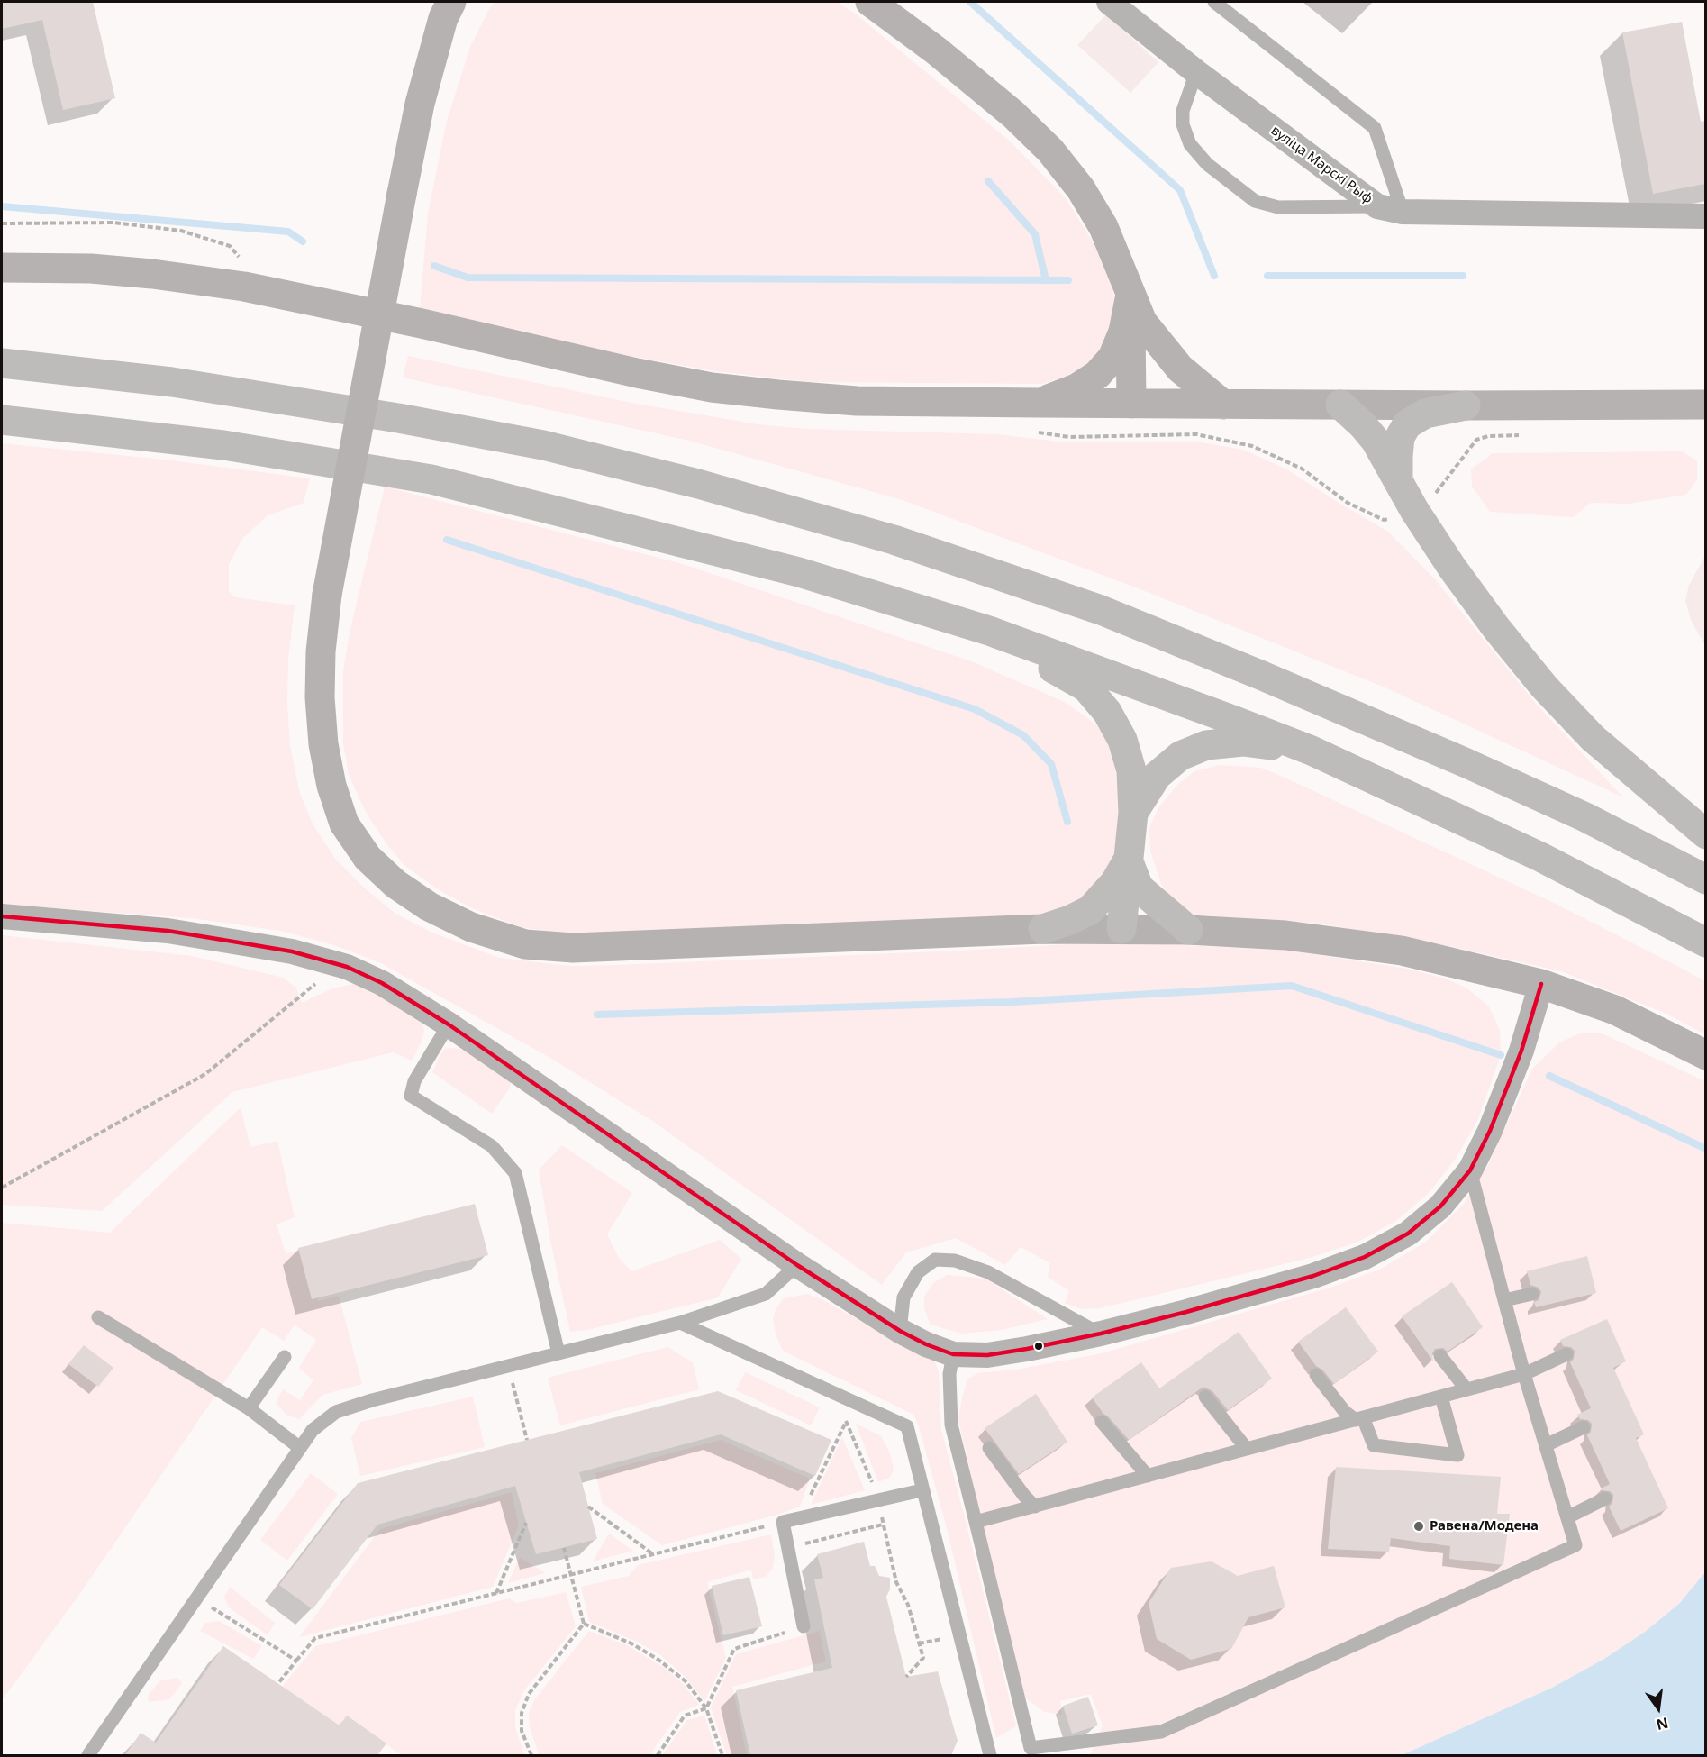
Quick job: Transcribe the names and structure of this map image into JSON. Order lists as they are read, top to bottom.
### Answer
{
  "streets": {
    "street": ["вуліца Марскі Рыф"]
  },
  "places": ["Равена/Модена"],
  "north": "bottom"
}
